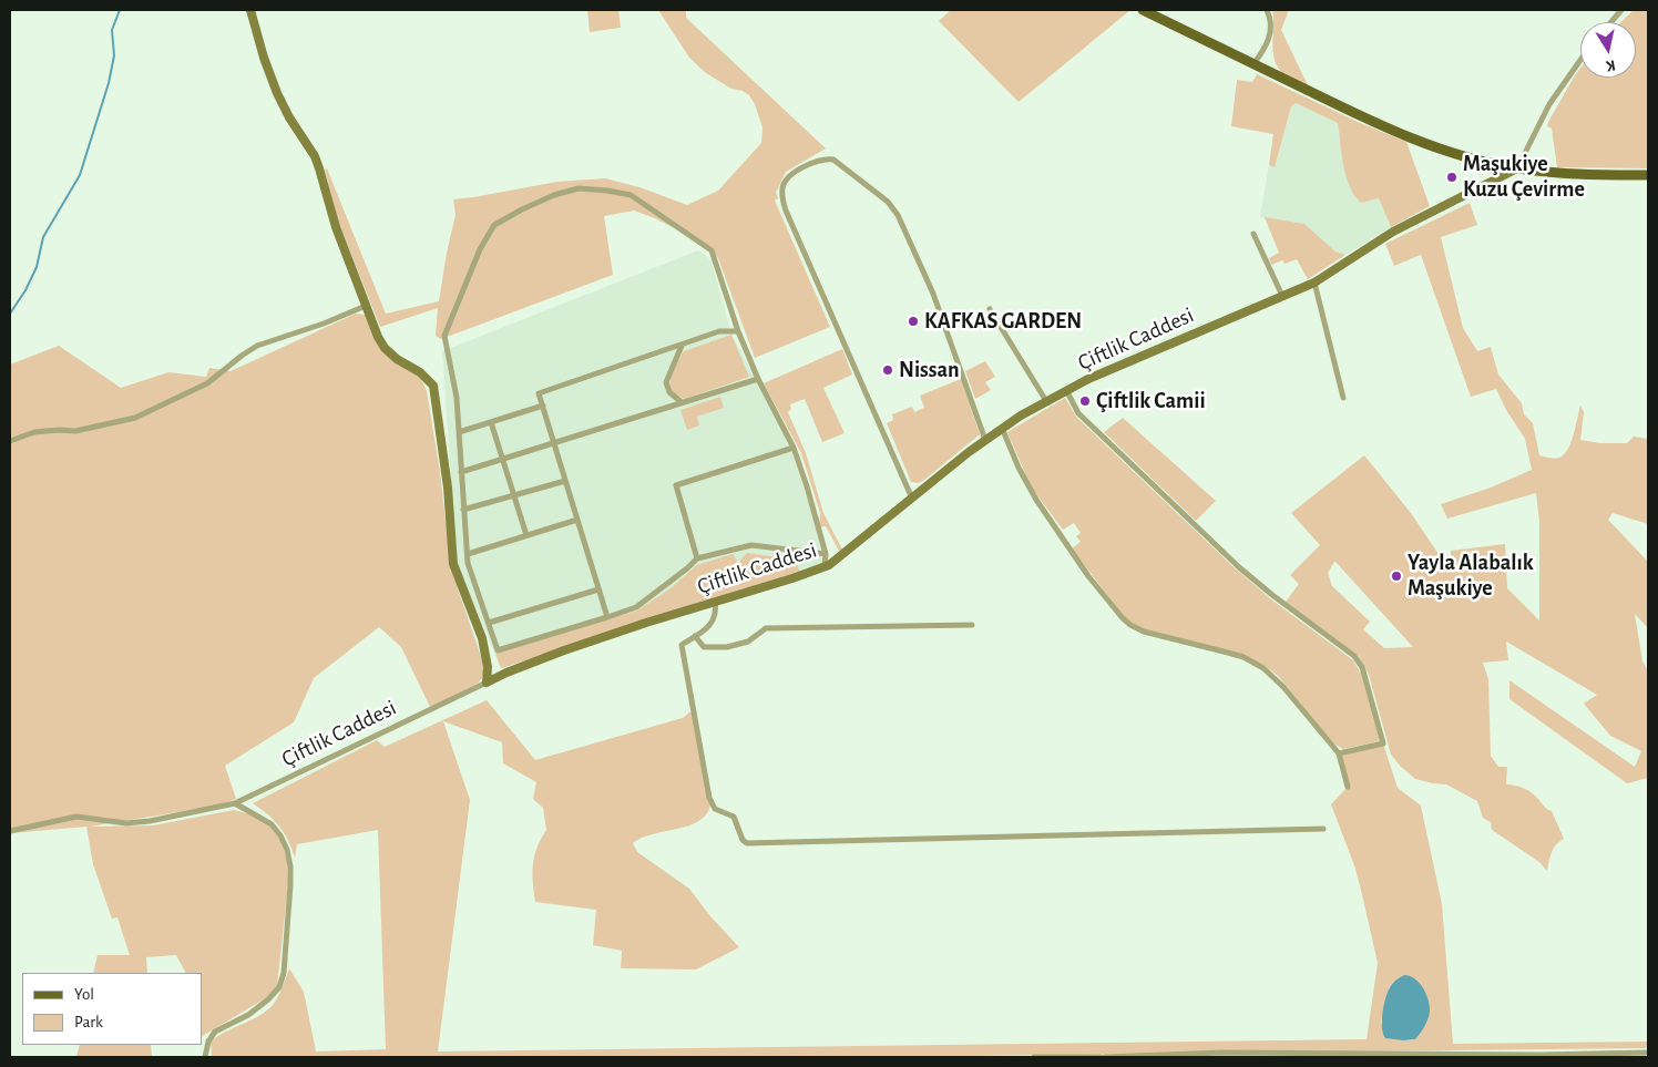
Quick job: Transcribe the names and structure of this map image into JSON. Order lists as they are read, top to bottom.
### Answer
{
  "streets": {
    "street": ["Çiftlik Caddesi"]
  },
  "places": [
    "Maşukiye Kuzu Çevirme",
    "KAFKAS GARDEN",
    "Nissan",
    "Çiftlik Camii",
    "Yayla Alabalık Maşukiye"
  ],
  "legend": ["Yol", "Park"],
  "north": "bottom"
}
